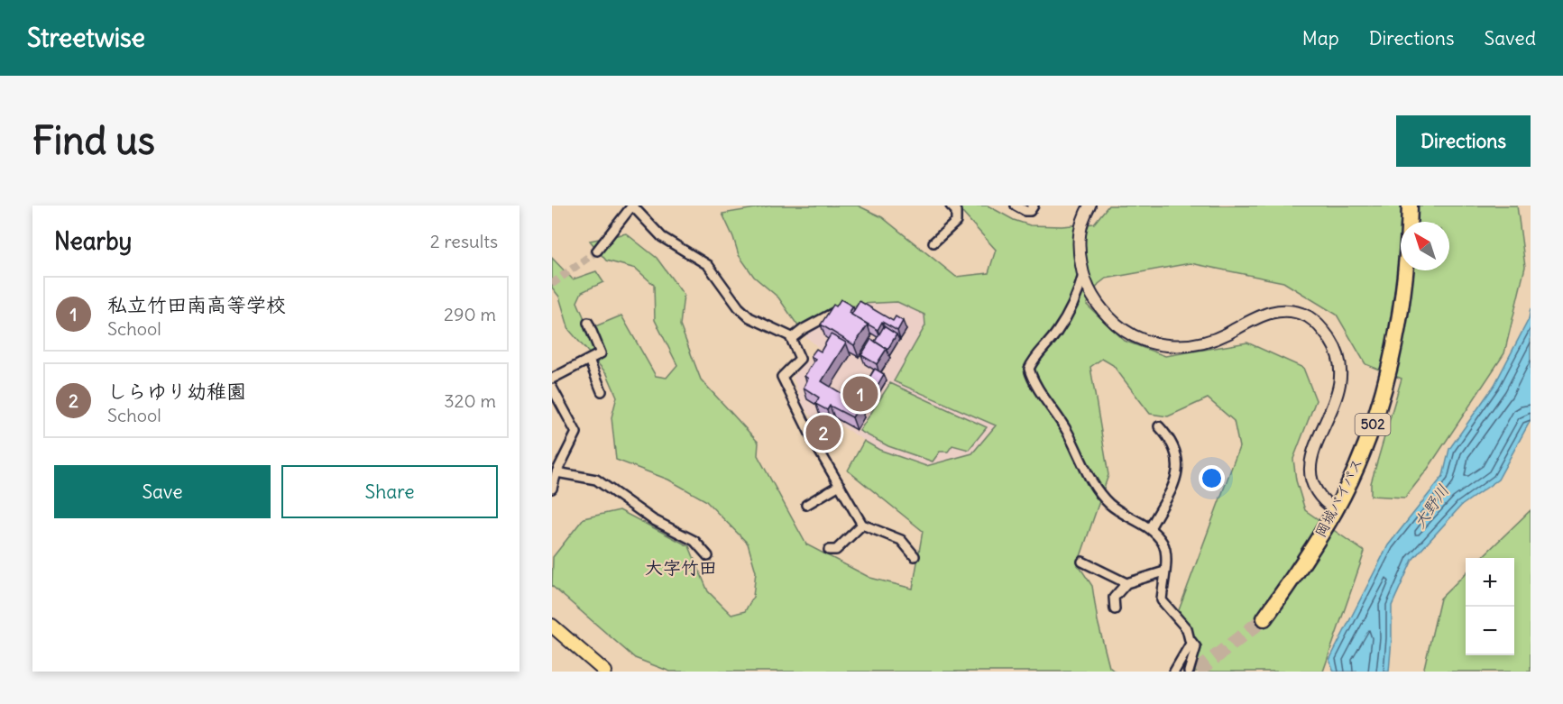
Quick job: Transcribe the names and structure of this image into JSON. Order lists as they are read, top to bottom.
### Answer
{
  "streets": {
    "highway": ["502", "岡城バイパス"]
  },
  "districts": ["大字竹田"],
  "water": ["大野川"],
  "north": "top left",
  "page": {
    "header": "Streetwise",
    "nav": ["Map", "Directions", "Saved"],
    "buttons": [
      "Directions",
      ["Save", "Share"]
    ],
    "title": "Find us",
    "heading": ["Nearby", "2 results"],
    "list": [
      {
        "mark": "1",
        "name": "私立竹田南高等学校",
        "note": "School",
        "value": "290 m"
      },
      {
        "mark": "2",
        "name": "しらゆり幼稚園",
        "note": "School",
        "value": "320 m"
      }
    ],
    "pins": ["1", "2"],
    "map_buttons": ["+", "−"]
  }
}
